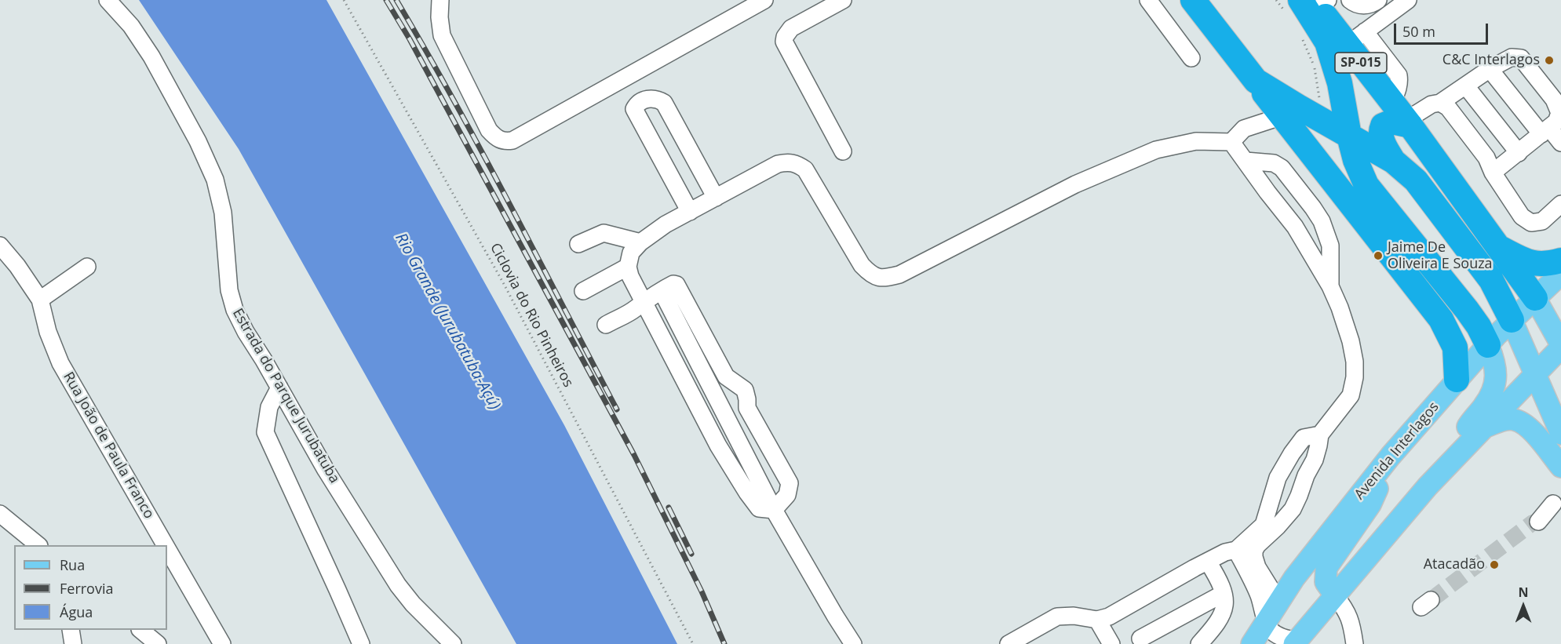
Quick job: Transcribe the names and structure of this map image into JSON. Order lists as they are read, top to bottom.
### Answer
{
  "streets": {
    "highway": ["SP-015"],
    "main road": ["Avenida Interlagos"],
    "street": ["Estrada do Parque Jurubatuba", "Rua João de Paula Franco"],
    "path": ["Ciclovia do Rio Pinheiros"]
  },
  "crossings": [
    ["SP-015", "Avenida Interlagos"]
  ],
  "water": ["Rio Grande (Jurubatuba-Açú)"],
  "places": ["C&C Interlagos", "Jaime De Oliveira E Souza", "Atacadão"],
  "legend": ["Rua", "Ferrovia", "Água"],
  "scale_bar": "50 m",
  "north": "top"
}
